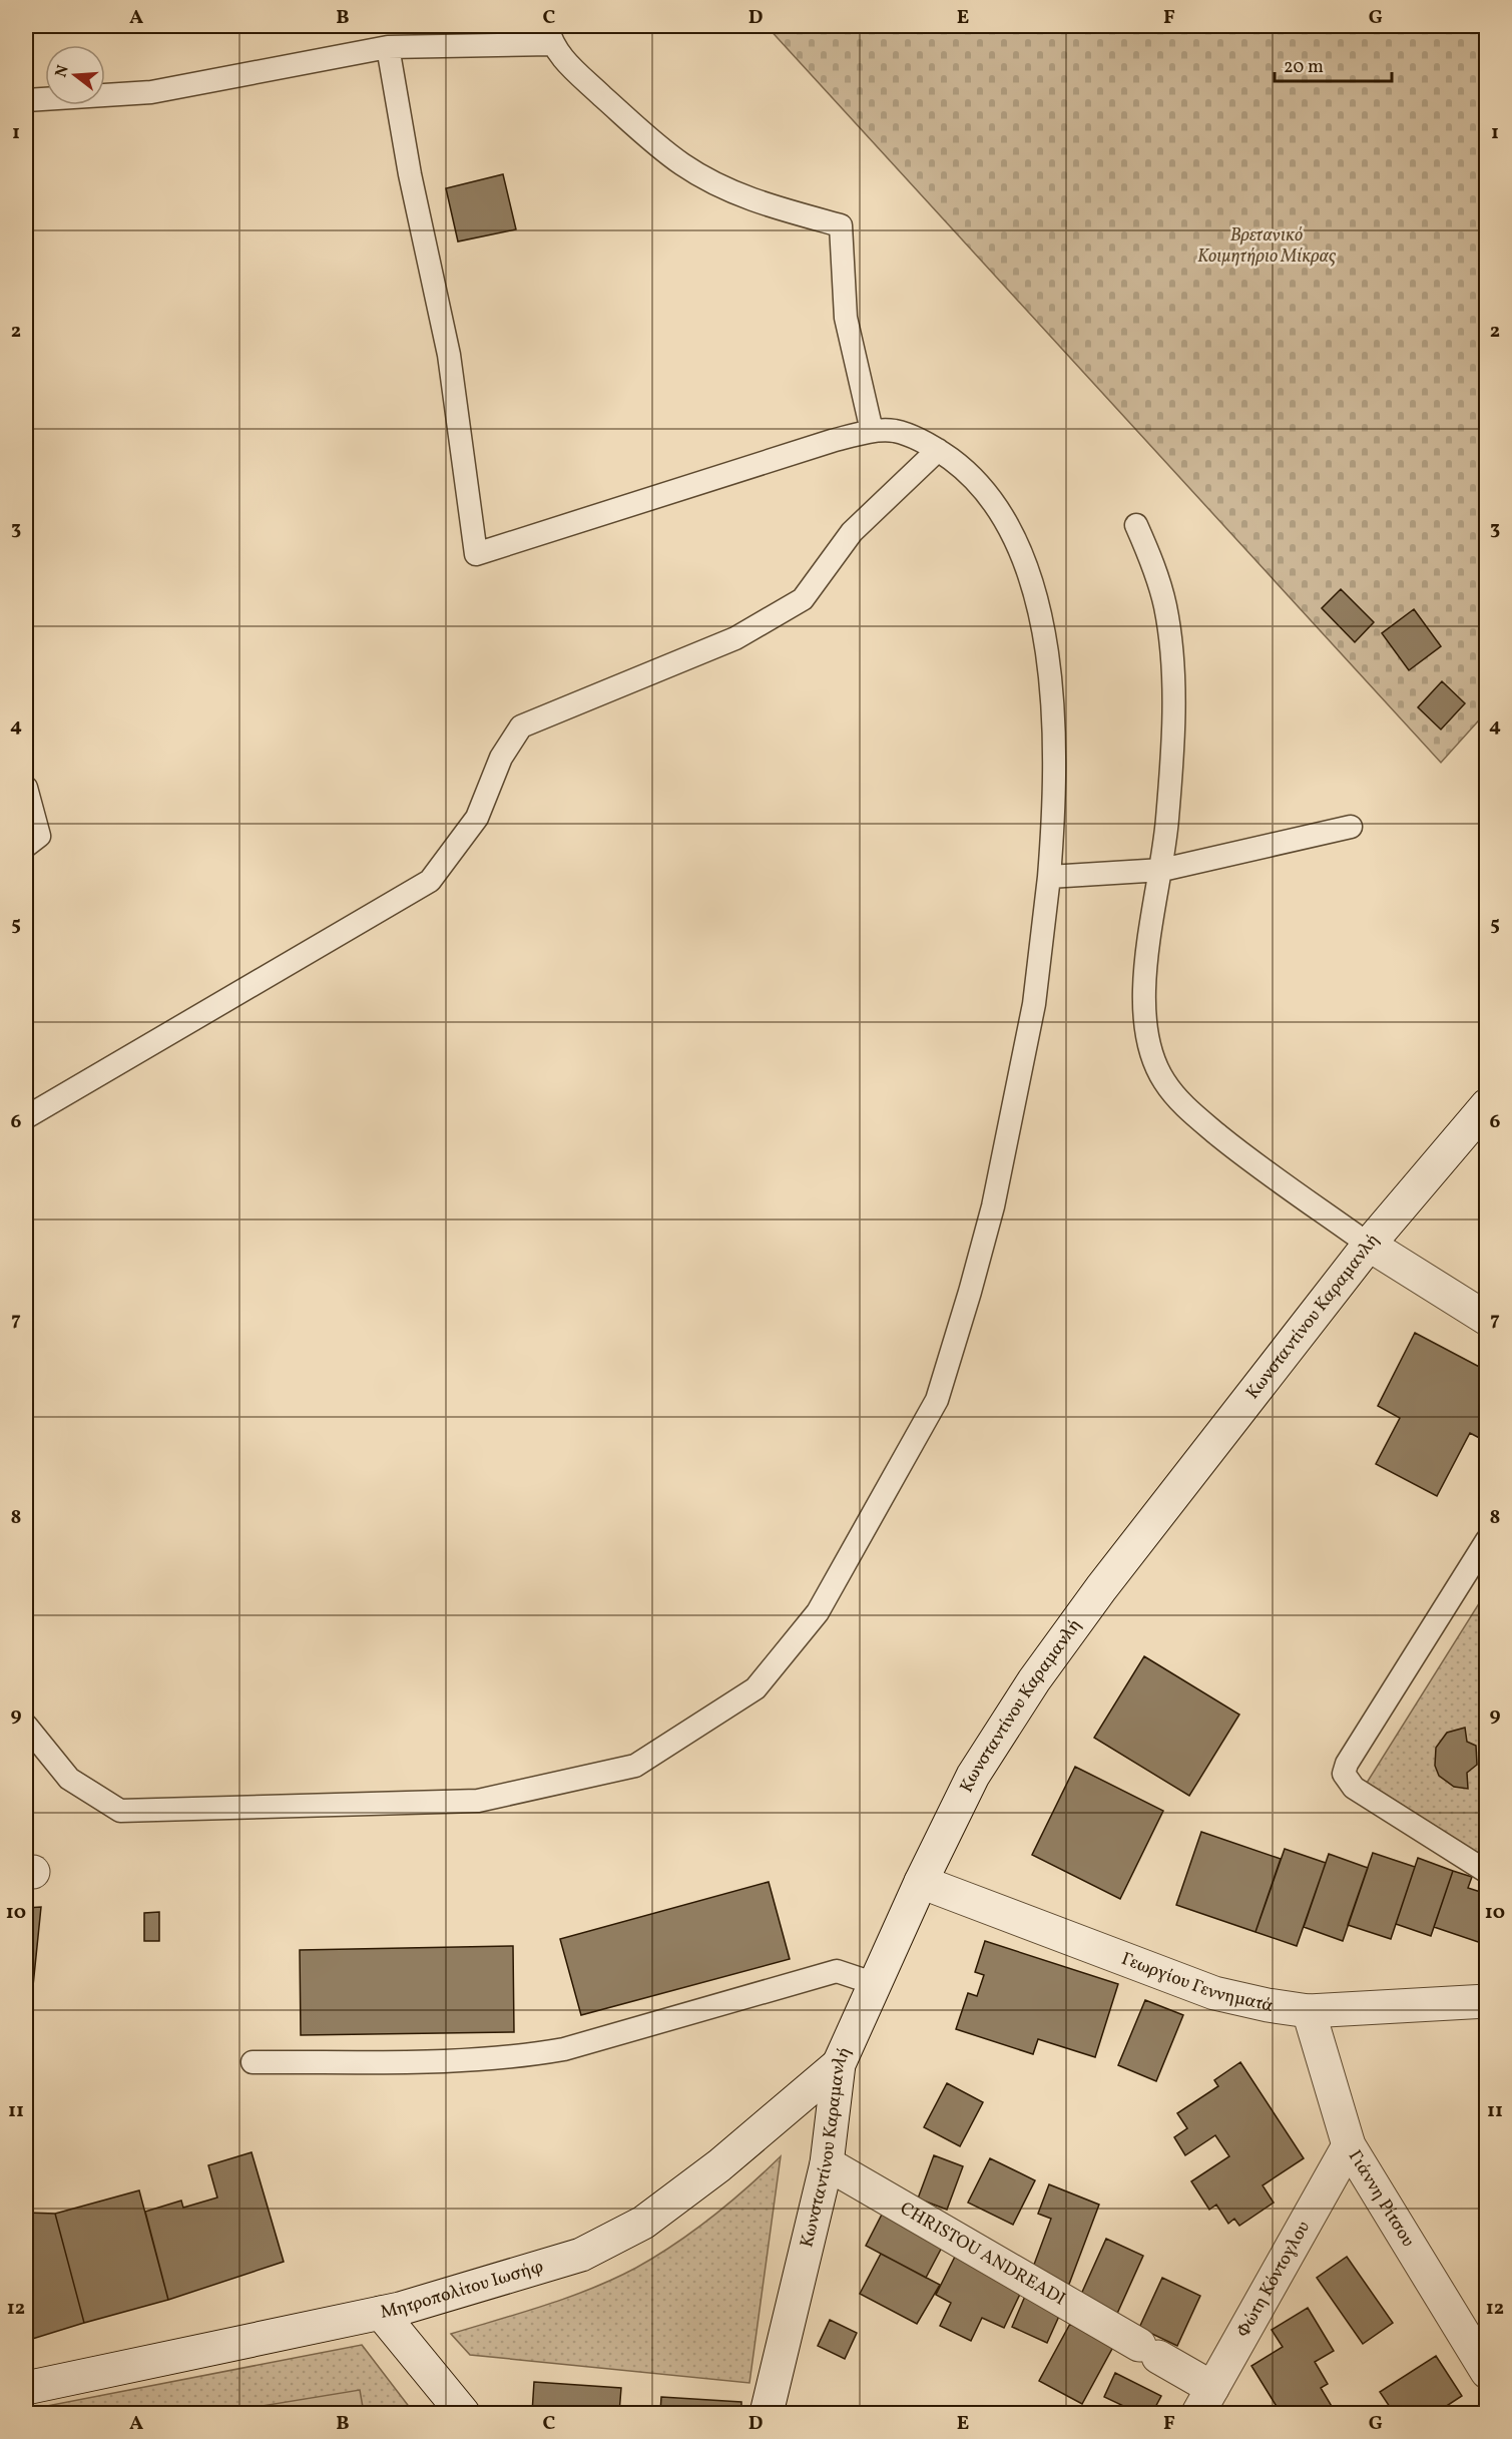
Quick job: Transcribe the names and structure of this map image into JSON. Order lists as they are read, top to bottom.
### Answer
{
  "streets": {
    "main road": [
      "Κωνσταντίνου Καραμανλή",
      "Γεωργίου Γεννηματά",
      "Γιάννη Ρίτσου",
      "CHRISTOU ANDREADI",
      "Φώτη Κόντογλου",
      "Μητροπολίτου Ιωσήφ"
    ]
  },
  "crossings": [
    ["Κωνσταντίνου Καραμανλή", "Γεωργίου Γεννηματά"],
    ["Κωνσταντίνου Καραμανλή", "CHRISTOU ANDREADI"],
    ["Κωνσταντίνου Καραμανλή", "Μητροπολίτου Ιωσήφ"],
    ["Γεωργίου Γεννηματά", "Γιάννη Ρίτσου"],
    ["Γιάννη Ρίτσου", "Φώτη Κόντογλου"],
    ["CHRISTOU ANDREADI", "Φώτη Κόντογλου"]
  ],
  "parks": ["Βρετανικό Κοιμητήριο Μίκρας"],
  "scale_bar": "20 m",
  "north": "left",
  "grid": {
    "columns": [
      "A",
      "B",
      "C",
      "D",
      "E",
      "F",
      "G"
    ],
    "rows": [
      "1",
      "2",
      "3",
      "4",
      "5",
      "6",
      "7",
      "8",
      "9",
      "10",
      "11",
      "12"
    ]
  }
}
